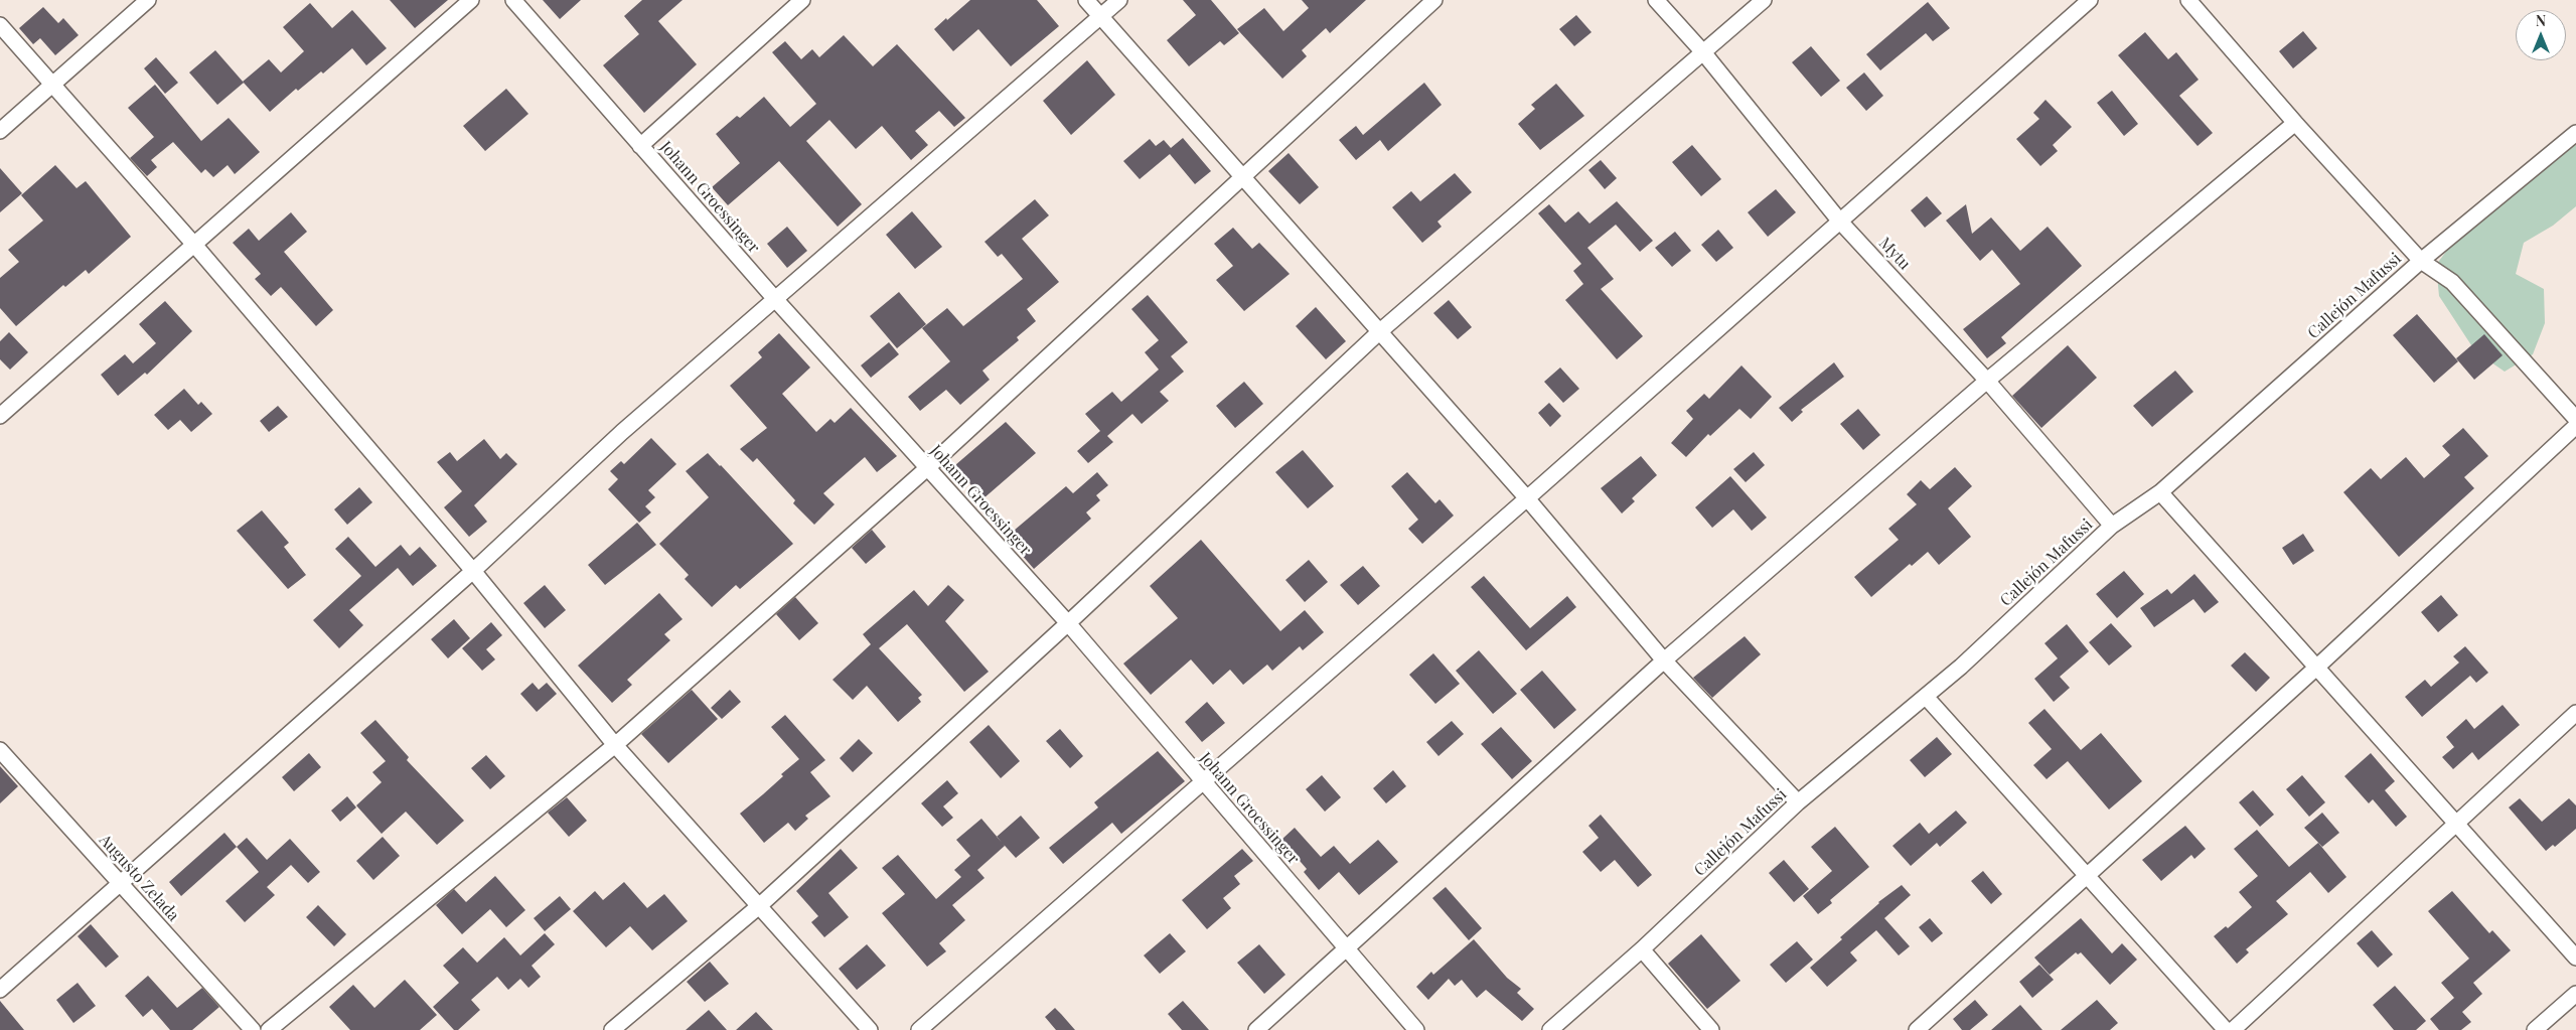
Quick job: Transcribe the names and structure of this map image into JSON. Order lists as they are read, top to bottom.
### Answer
{
  "streets": {
    "street": [
      "Johann Groessinger",
      "Mytu",
      "Callejón Mafussi",
      "Augusto Zelada"
    ]
  },
  "crossings": [
    ["Mytu", "Callejón Mafussi"]
  ],
  "north": "top"
}
